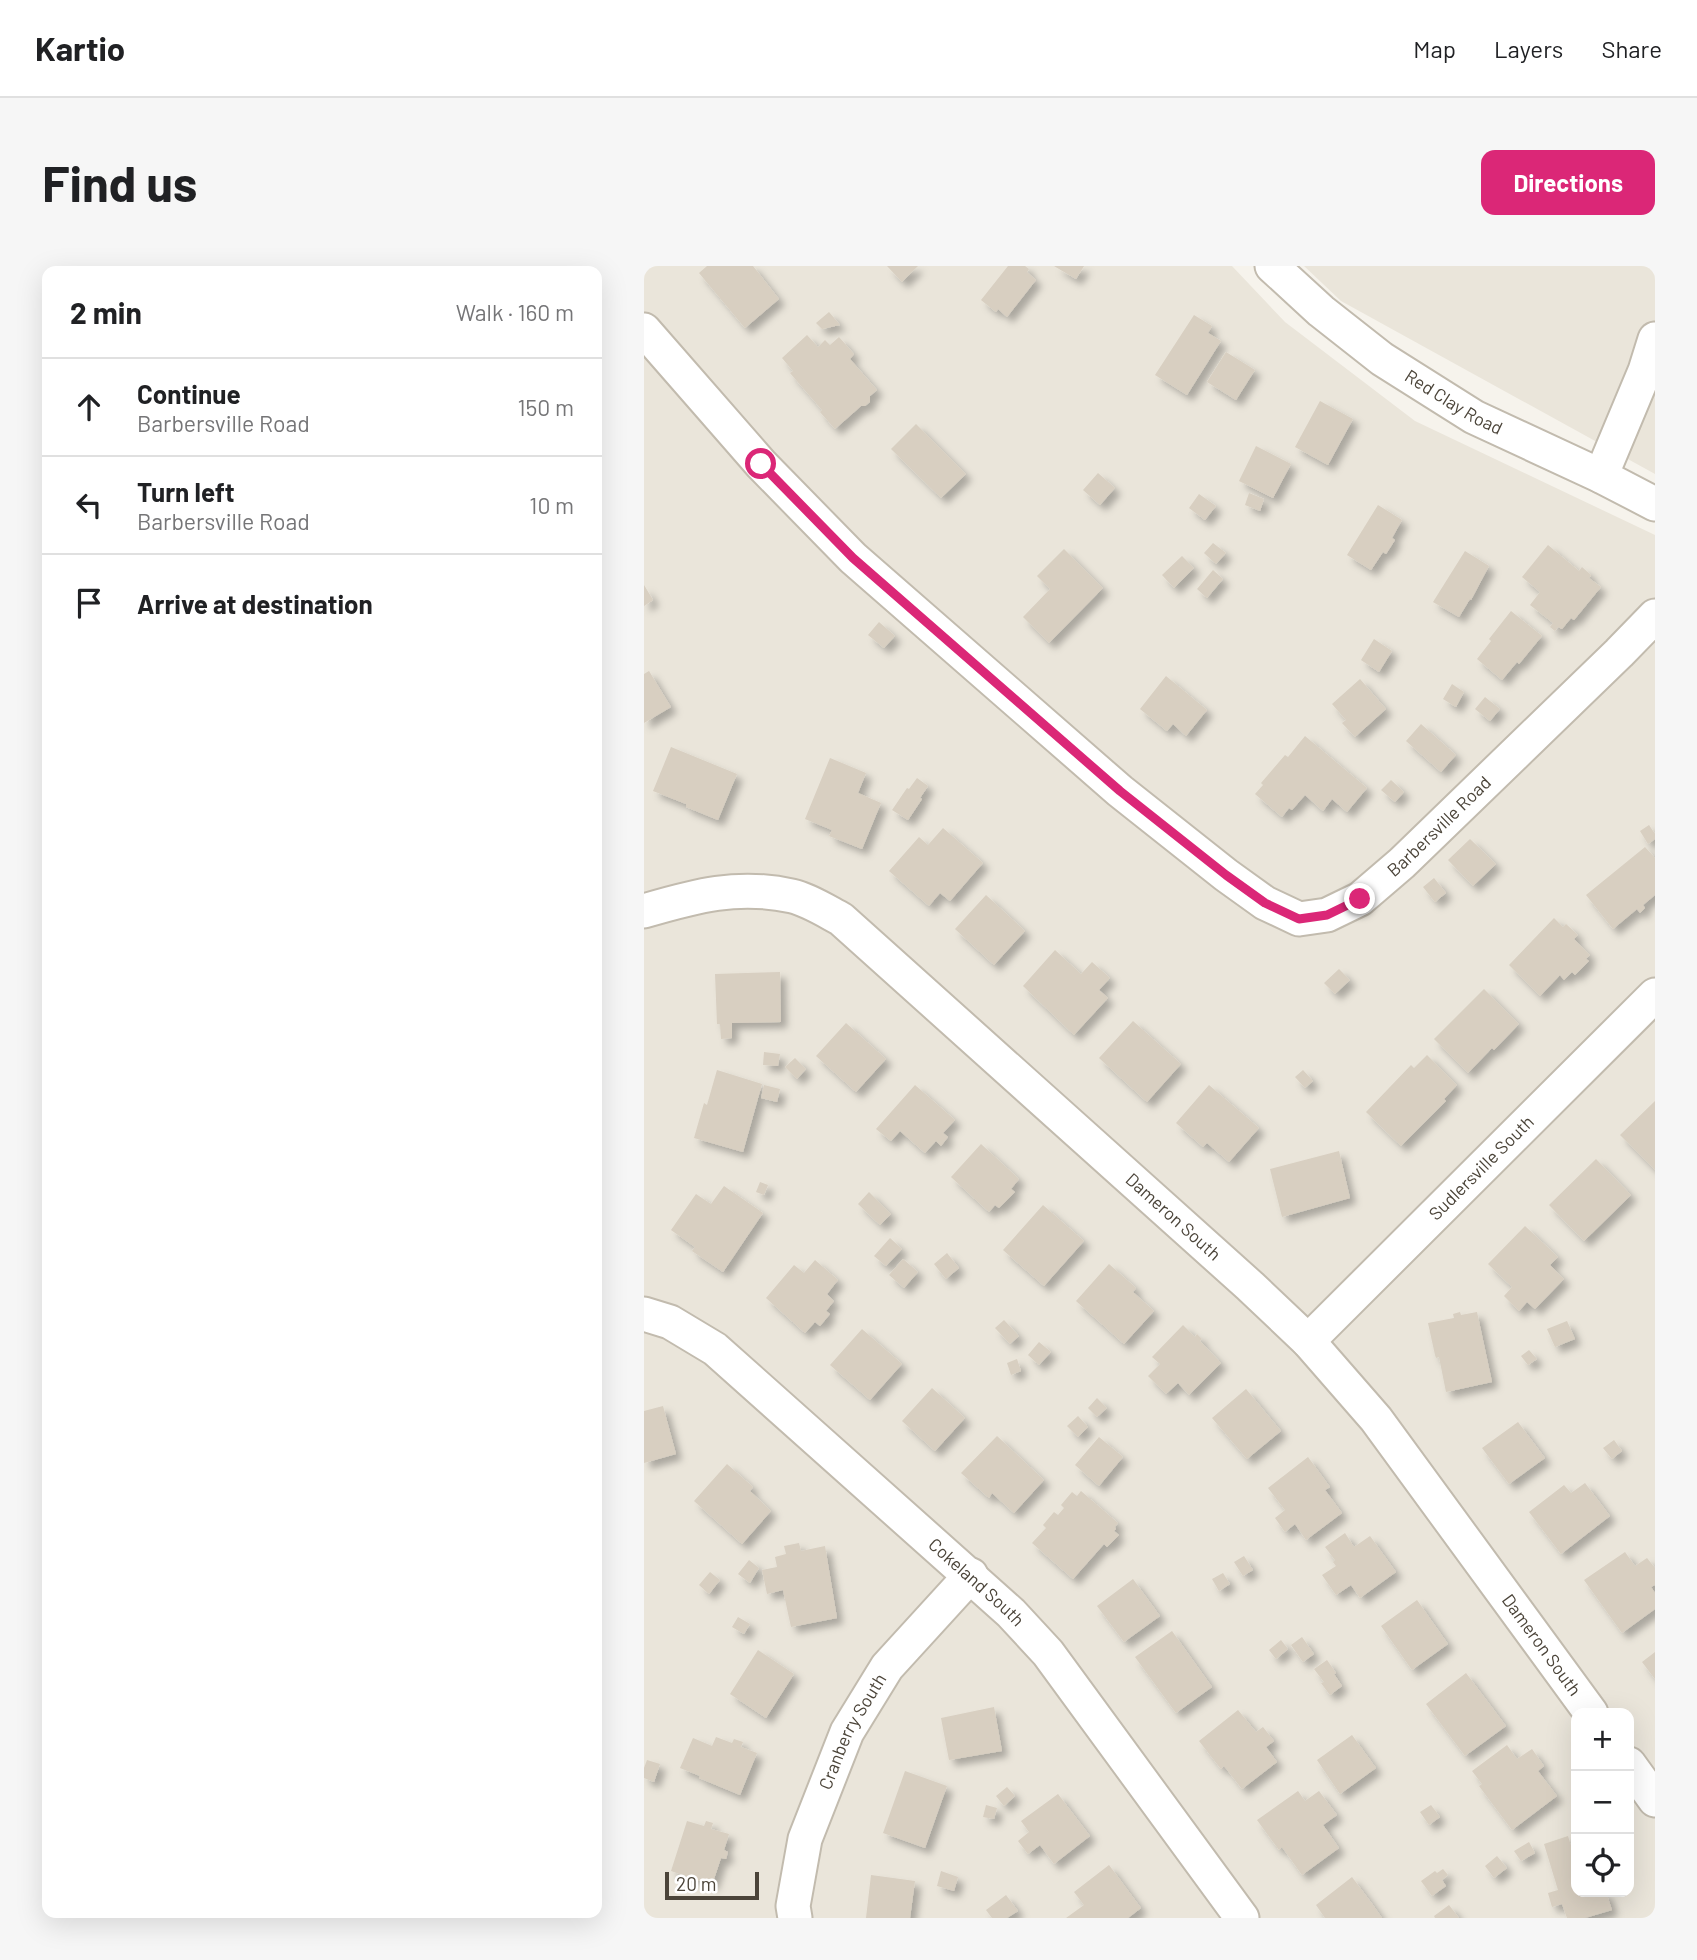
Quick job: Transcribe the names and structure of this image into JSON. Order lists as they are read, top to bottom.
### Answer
{
  "streets": {
    "street": [
      "Red Clay Road",
      "Barbersville Road",
      "Sudlersville South",
      "Dameron South",
      "Cokeland South",
      "Cranberry South"
    ]
  },
  "crossings": [
    ["Sudlersville South", "Dameron South"],
    ["Cokeland South", "Cranberry South"]
  ],
  "scale_bar": "20 m",
  "page": {
    "header": "Kartio",
    "nav": ["Map", "Layers", "Share"],
    "buttons": "Directions",
    "title": "Find us",
    "heading": ["2 min", "Walk · 160 m"],
    "list": [
      ["Continue", "Barbersville Road", "150 m"],
      ["Turn left", "Barbersville Road", "10 m"],
      "Arrive at destination"
    ],
    "map_buttons": ["+", "−"],
    "scale": "20 m"
  }
}
